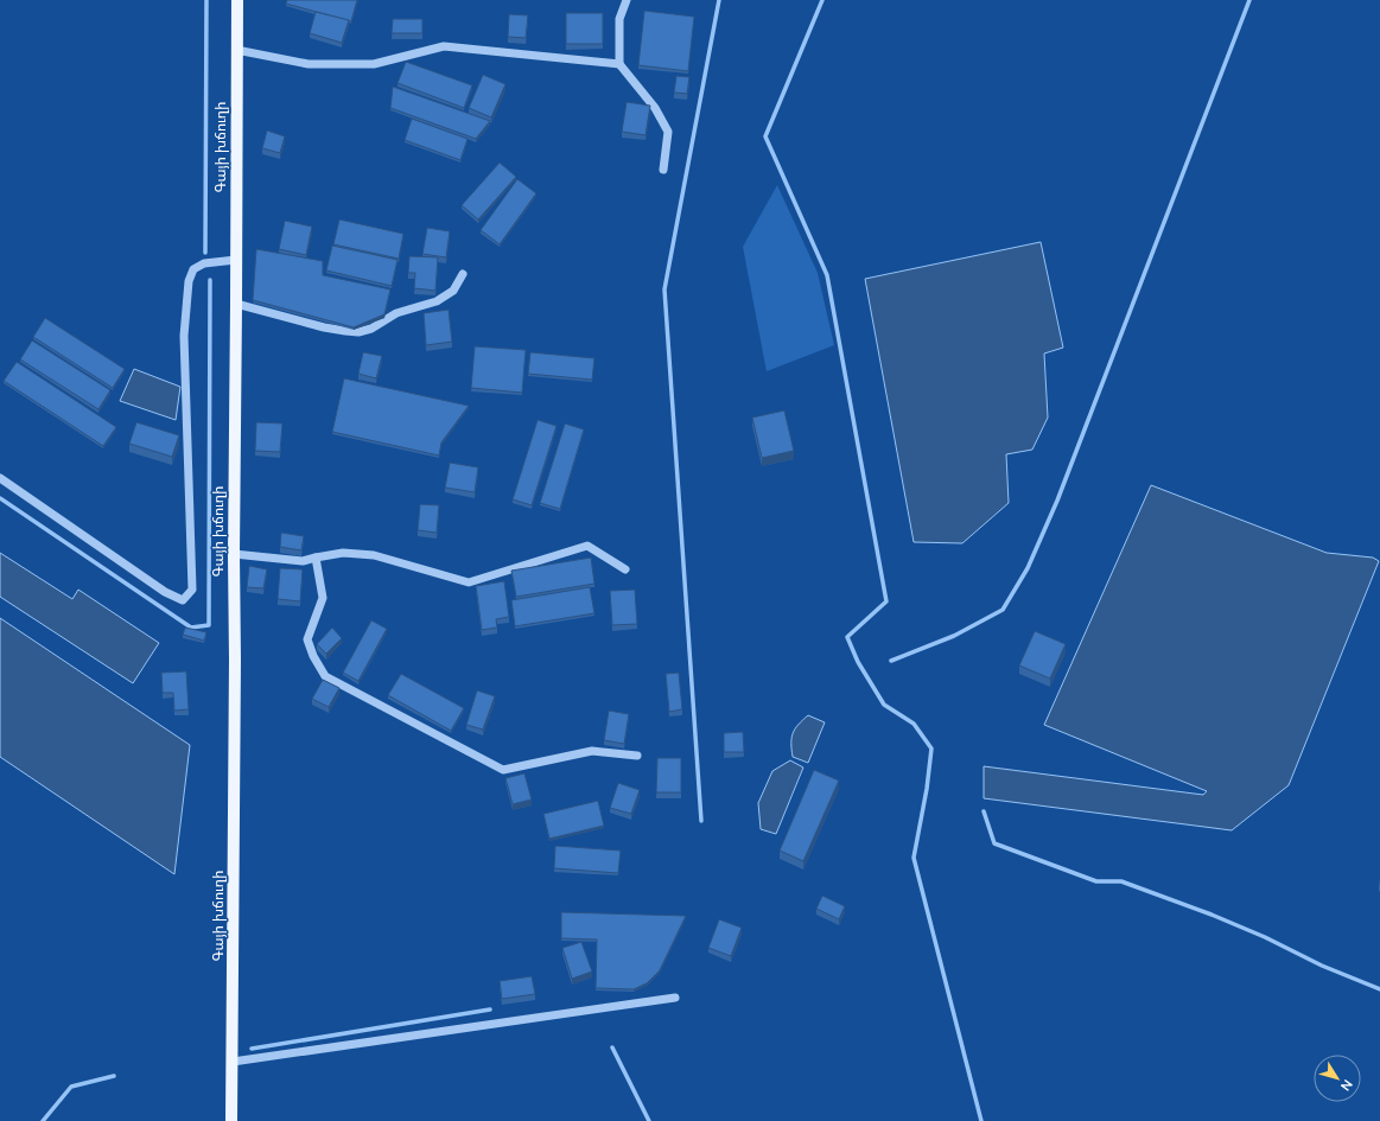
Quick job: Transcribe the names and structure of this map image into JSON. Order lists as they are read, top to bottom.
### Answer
{
  "streets": {
    "main road": ["Գայի խճուղի"]
  },
  "north": "bottom right"
}
